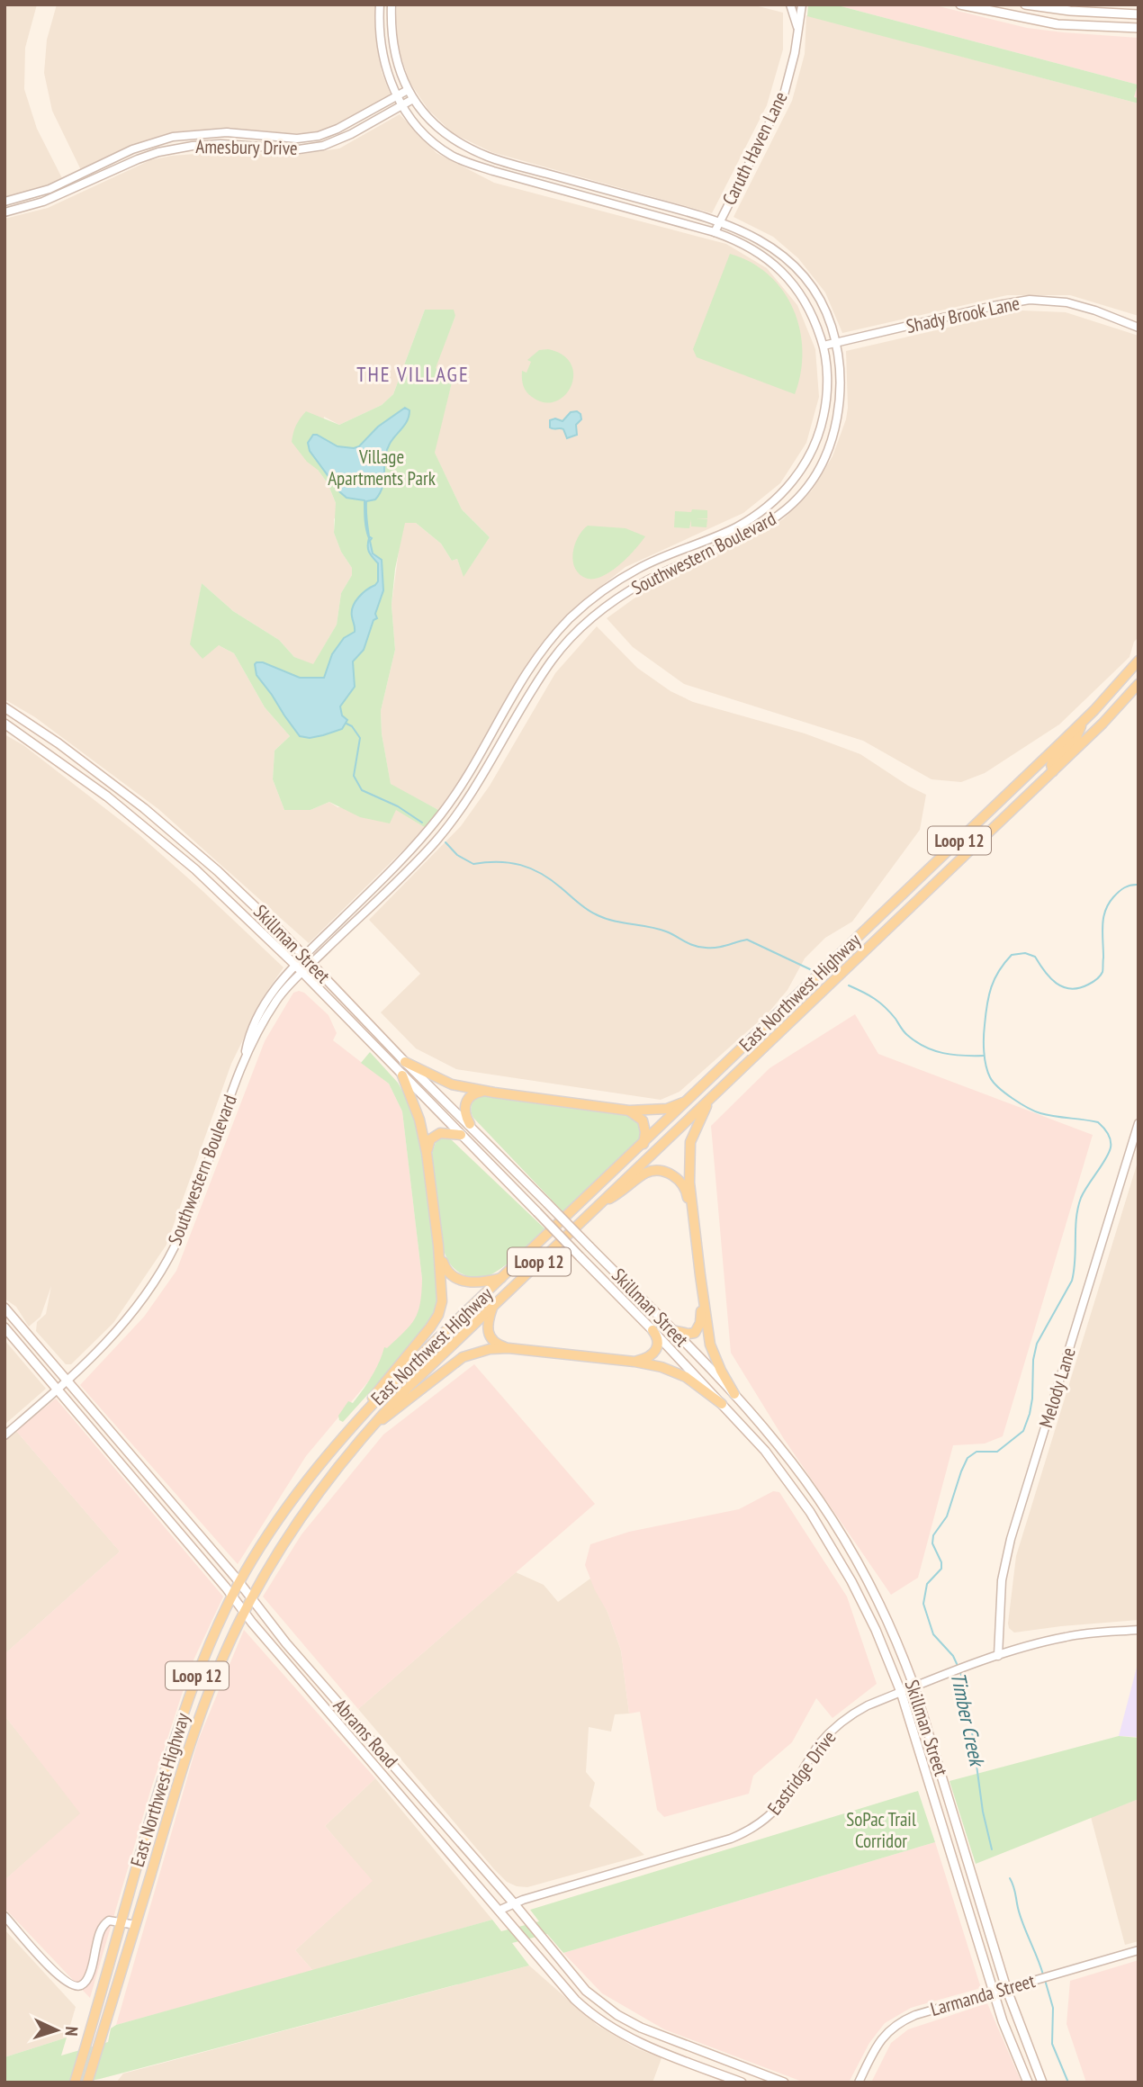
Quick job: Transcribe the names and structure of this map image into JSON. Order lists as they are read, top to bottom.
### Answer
{
  "streets": {
    "main road": [
      "Loop 12",
      "Skillman Street",
      "East Northwest Highway",
      "Abrams Road"
    ],
    "street": [
      "Amesbury Drive",
      "Caruth Haven Lane",
      "Shady Brook Lane",
      "Southwestern Boulevard",
      "Melody Lane",
      "Eastridge Drive",
      "Larmanda Street"
    ]
  },
  "crossings": [
    ["Amesbury Drive", "Southwestern Boulevard"],
    ["Caruth Haven Lane", "Southwestern Boulevard"],
    ["Shady Brook Lane", "Southwestern Boulevard"],
    ["Southwestern Boulevard", "Skillman Street"],
    ["Southwestern Boulevard", "Abrams Road"],
    ["Skillman Street", "Eastridge Drive"],
    ["Skillman Street", "Larmanda Street"],
    ["East Northwest Highway", "Abrams Road"],
    ["Melody Lane", "Eastridge Drive"],
    ["Abrams Road", "Eastridge Drive"]
  ],
  "districts": ["THE VILLAGE"],
  "water": ["Timber Creek"],
  "parks": ["Village Apartments Park", "SoPac Trail Corridor"],
  "north": "right"
}
